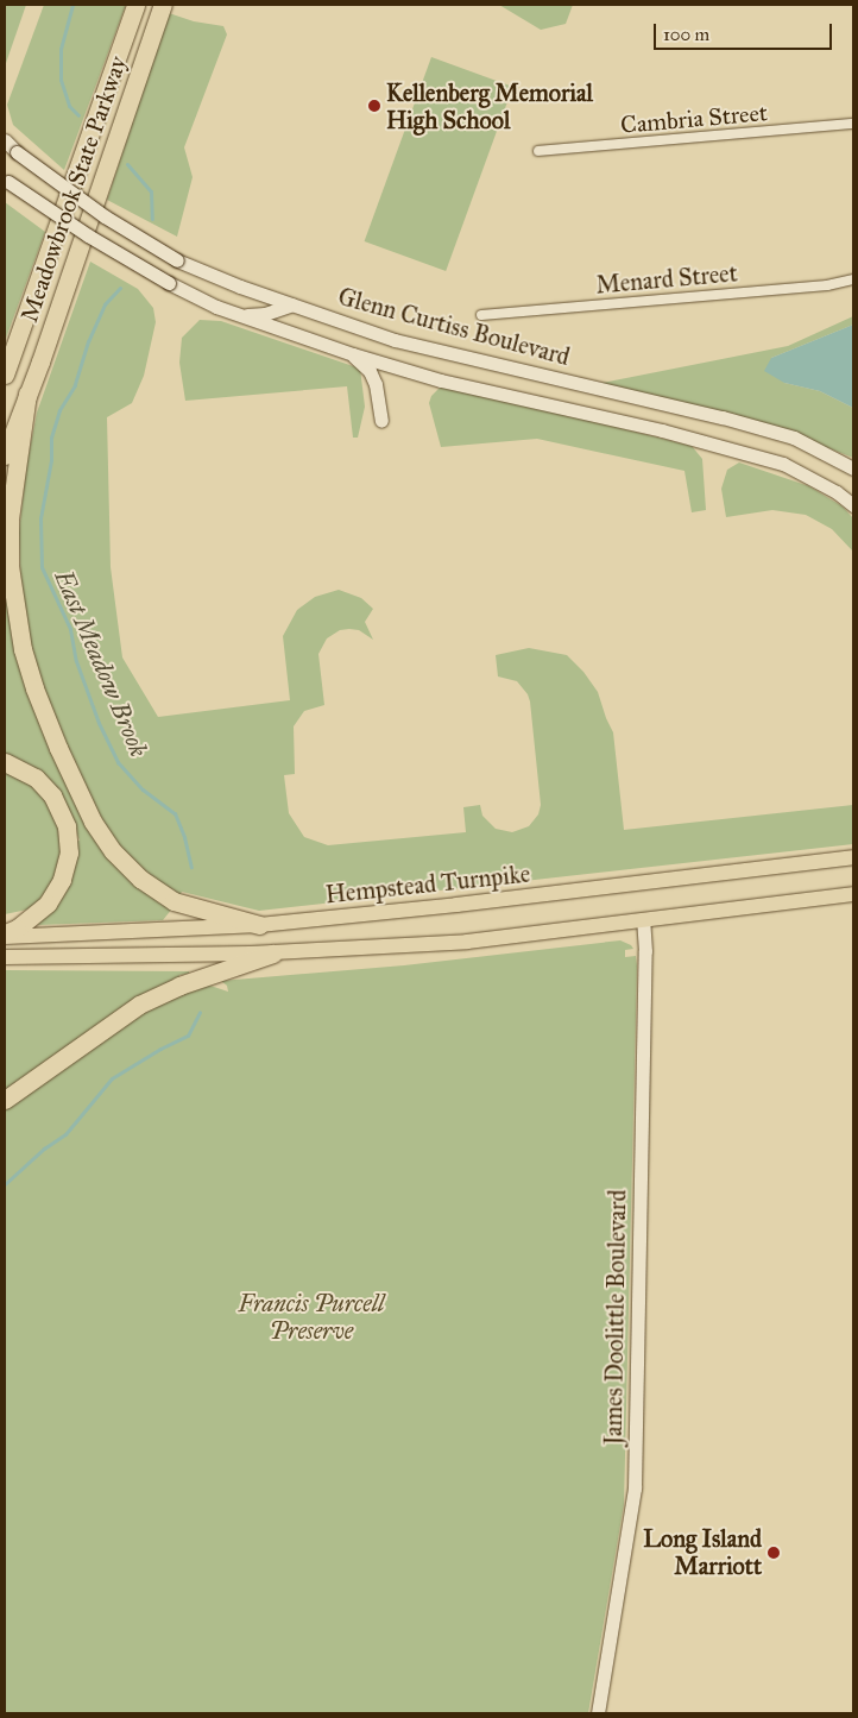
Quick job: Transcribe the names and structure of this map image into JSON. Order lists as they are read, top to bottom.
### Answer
{
  "streets": {
    "highway": ["Meadowbrook State Parkway"],
    "main road": ["Glenn Curtiss Boulevard", "Hempstead Turnpike", "James Doolittle Boulevard"],
    "street": ["Cambria Street", "Menard Street"]
  },
  "water": ["East Meadow Brook"],
  "parks": ["Francis Purcell Preserve"],
  "places": ["Kellenberg Memorial High School", "Long Island Marriott"],
  "scale_bar": "100 m"
}
